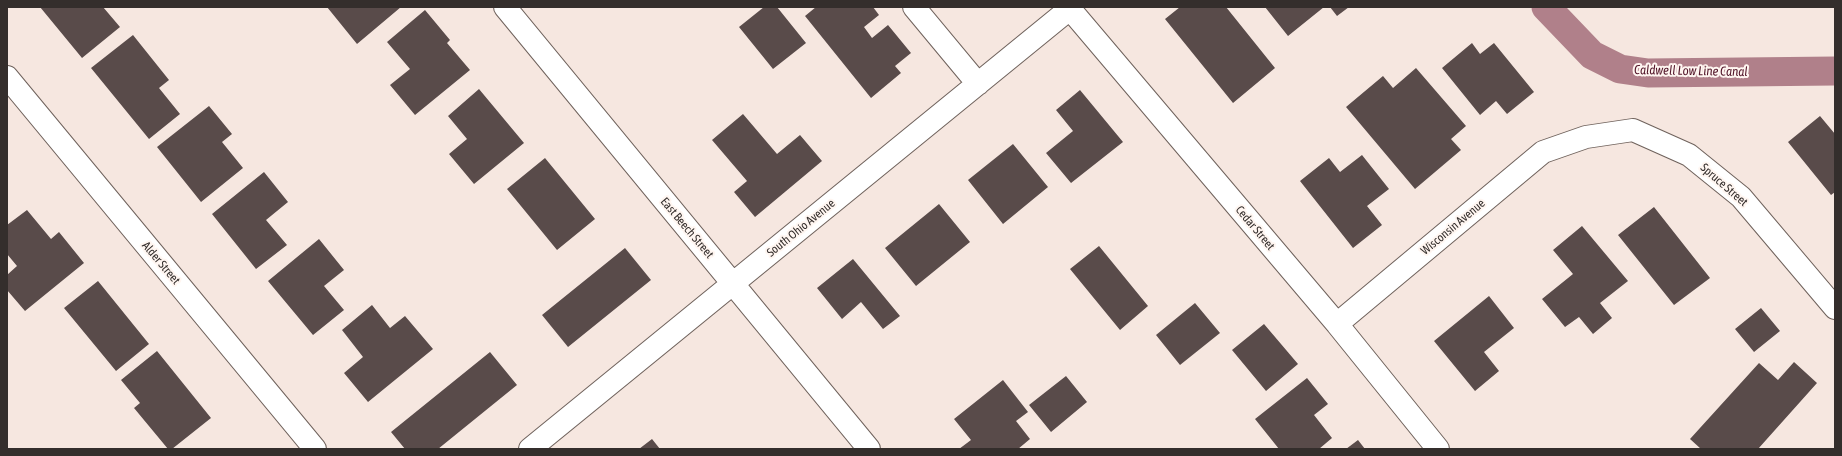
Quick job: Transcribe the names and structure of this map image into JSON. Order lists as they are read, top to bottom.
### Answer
{
  "streets": {
    "street": [
      "Spruce Street",
      "Wisconsin Avenue",
      "East Beech Street",
      "South Ohio Avenue",
      "Cedar Street",
      "Alder Street"
    ]
  },
  "crossings": [
    ["Spruce Street", "Wisconsin Avenue"],
    ["Wisconsin Avenue", "Cedar Street"],
    ["East Beech Street", "South Ohio Avenue"],
    ["South Ohio Avenue", "Cedar Street"]
  ],
  "water": ["Caldwell Low Line Canal"]
}
